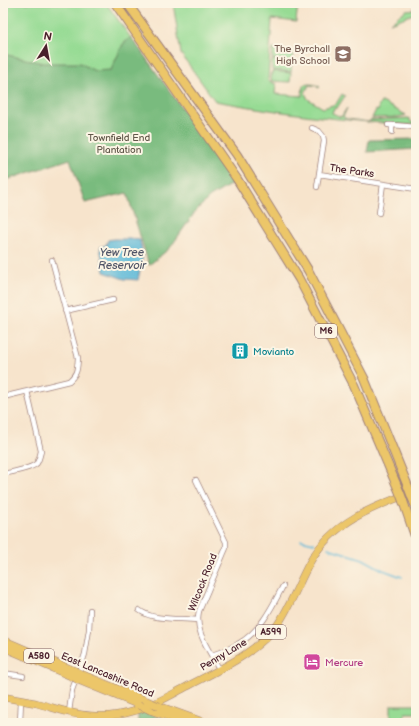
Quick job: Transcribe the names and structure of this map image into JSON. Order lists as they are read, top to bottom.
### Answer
{
  "streets": {
    "highway": ["M6"],
    "main road": [
      "A599",
      "Penny Lane",
      "A580",
      "East Lancashire Road"
    ],
    "street": ["The Parks", "Wilcock Road"]
  },
  "crossings": [
    ["M6", "Penny Lane"],
    ["Wilcock Road", "Penny Lane"]
  ],
  "water": ["Yew Tree Reservoir"],
  "parks": ["Townfield End Plantation"],
  "places": {
    "school or university": ["The Byrchall High School"],
    "building": ["Movianto"],
    "hotel": ["Mercure"]
  },
  "north": "top"
}
